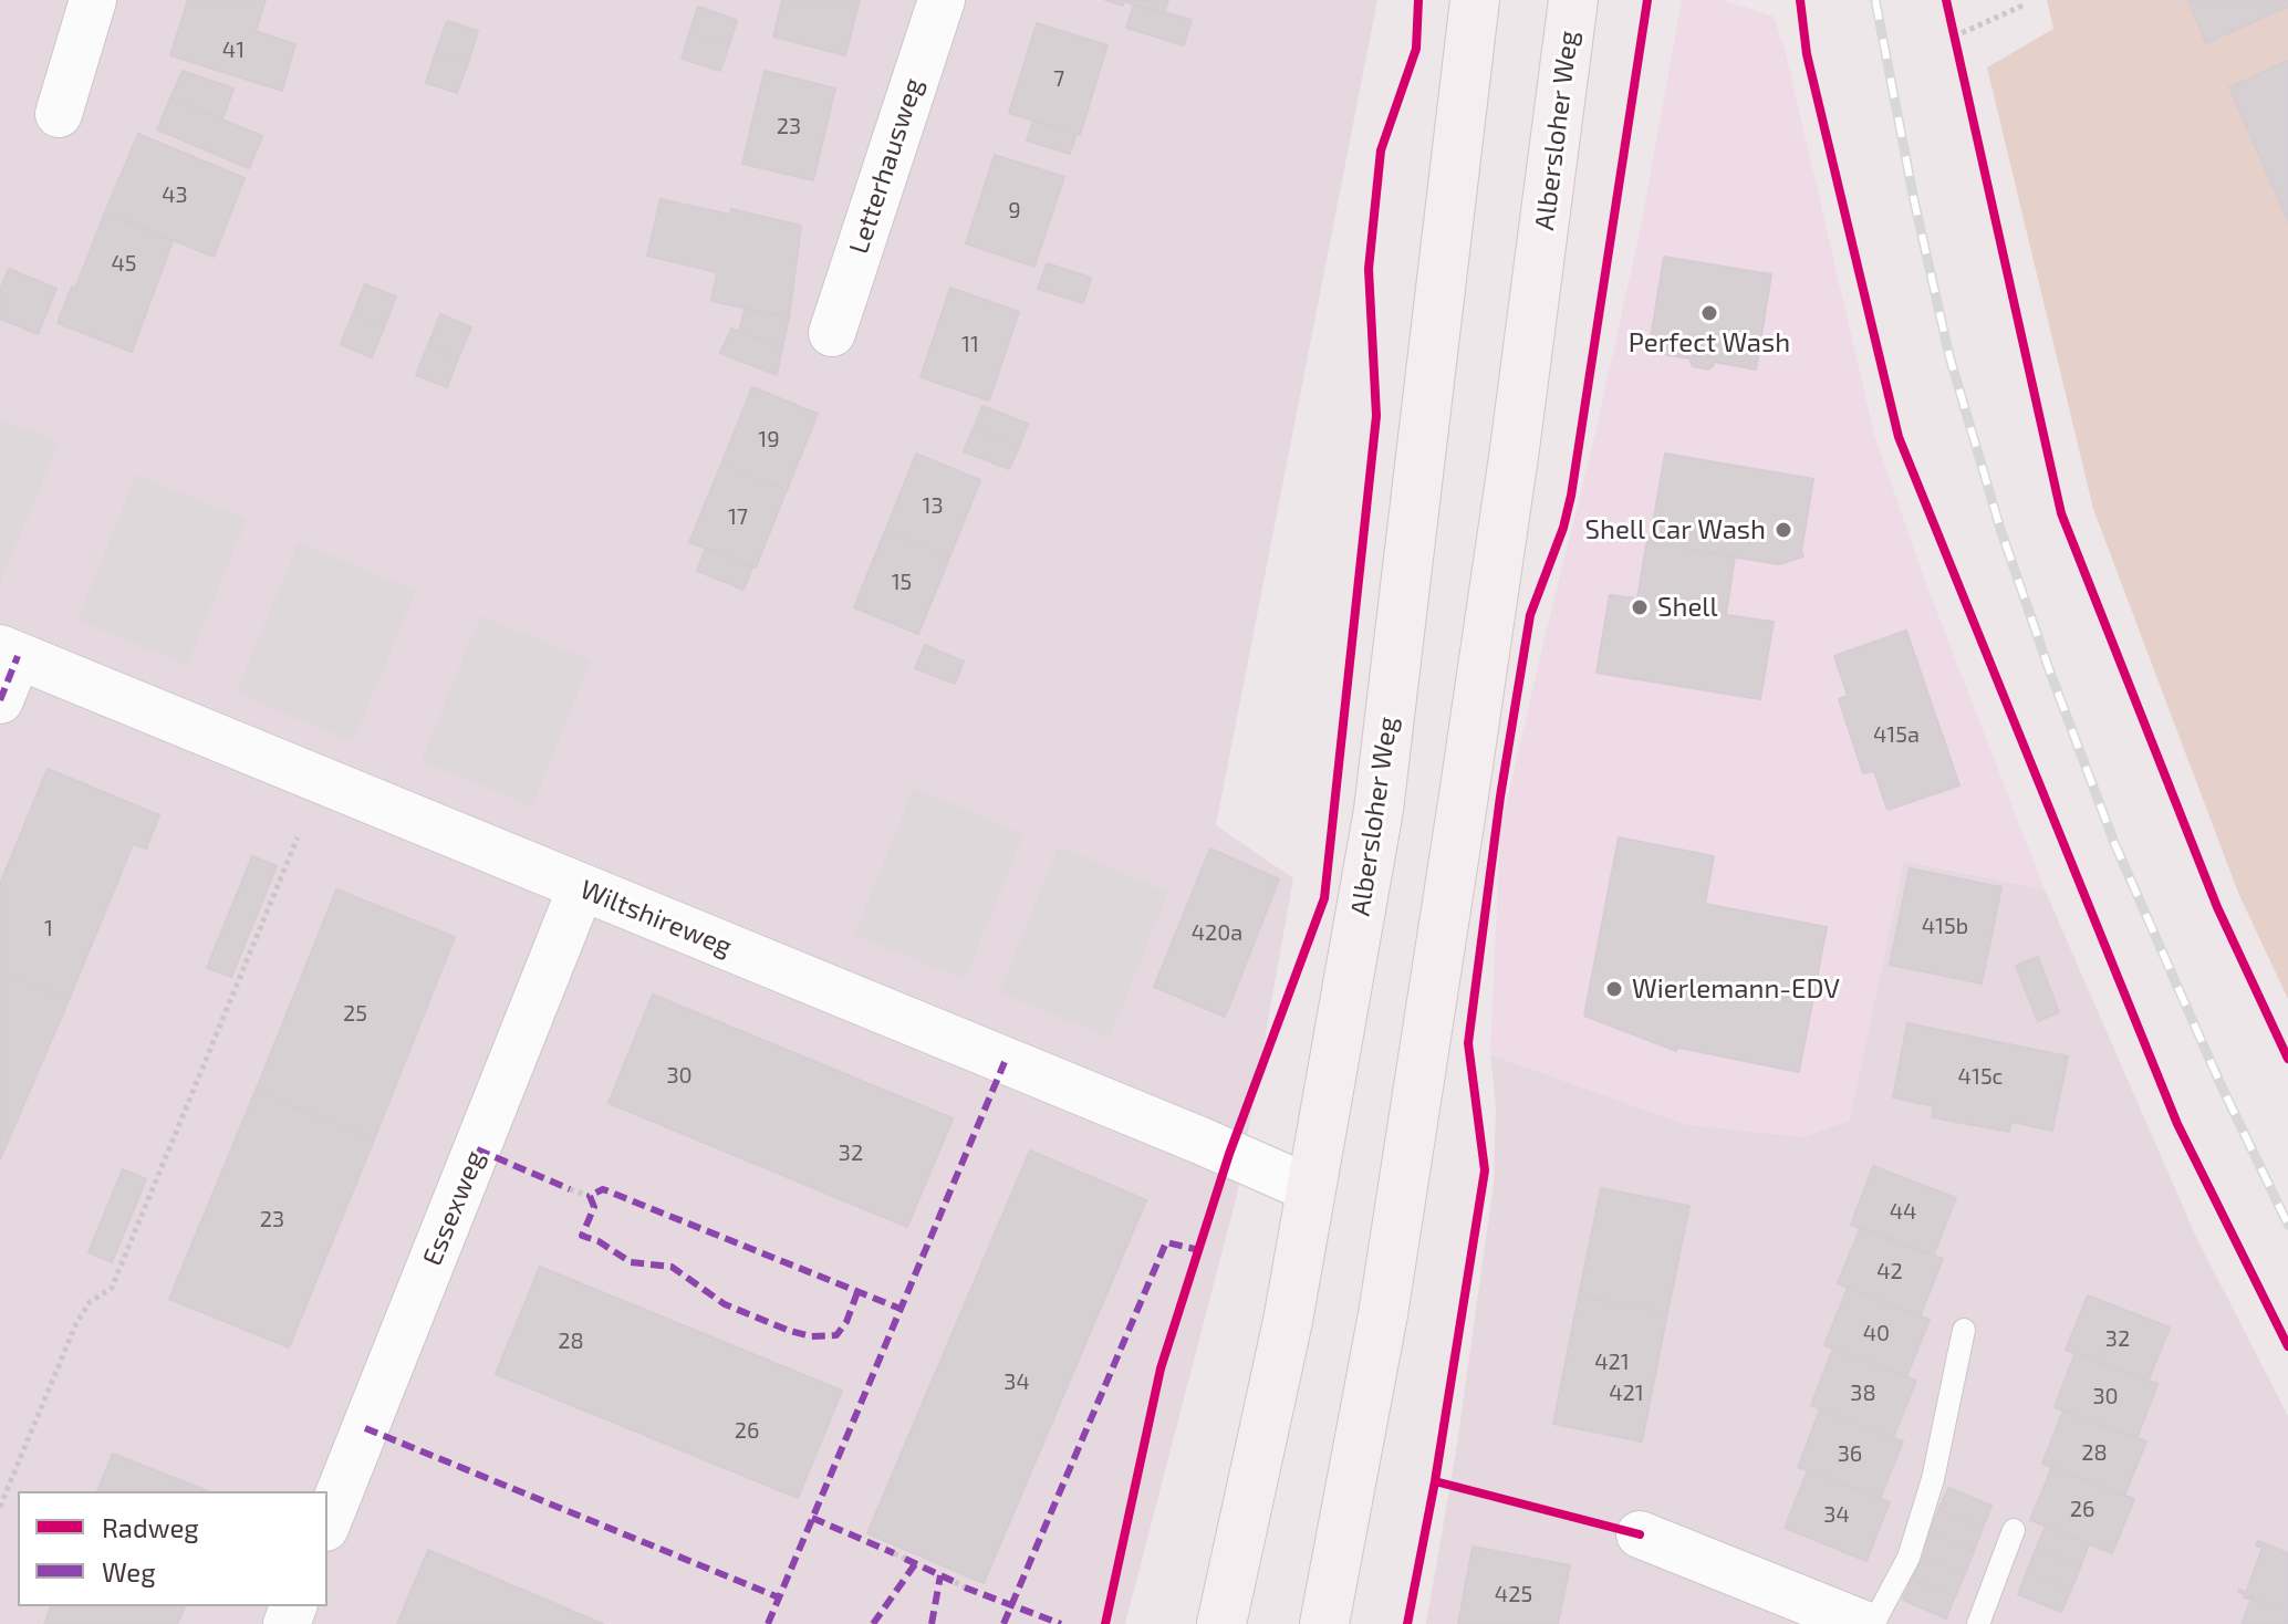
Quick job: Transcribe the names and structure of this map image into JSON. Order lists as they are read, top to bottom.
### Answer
{
  "streets": {
    "main road": ["Albersloher Weg"],
    "street": ["Letterhausweg", "Wiltshireweg", "Essexweg"]
  },
  "crossings": [
    ["Albersloher Weg", "Wiltshireweg"],
    ["Wiltshireweg", "Essexweg"]
  ],
  "places": [
    "Perfect Wash",
    "Shell Car Wash",
    "Shell",
    "Wierlemann-EDV"
  ],
  "house_numbers": [
    "41",
    "7",
    "23",
    "43",
    "9",
    "45",
    "11",
    "19",
    "13",
    "17",
    "15",
    "415a",
    "415b",
    "1",
    "420a",
    "25",
    "30",
    "415c",
    "32",
    "44",
    "23",
    "42",
    "40",
    "32",
    "28",
    "421",
    "34",
    "421",
    "38",
    "30",
    "26",
    "28",
    "36",
    "26",
    "34",
    "425"
  ],
  "legend": ["Radweg", "Weg"]
}
